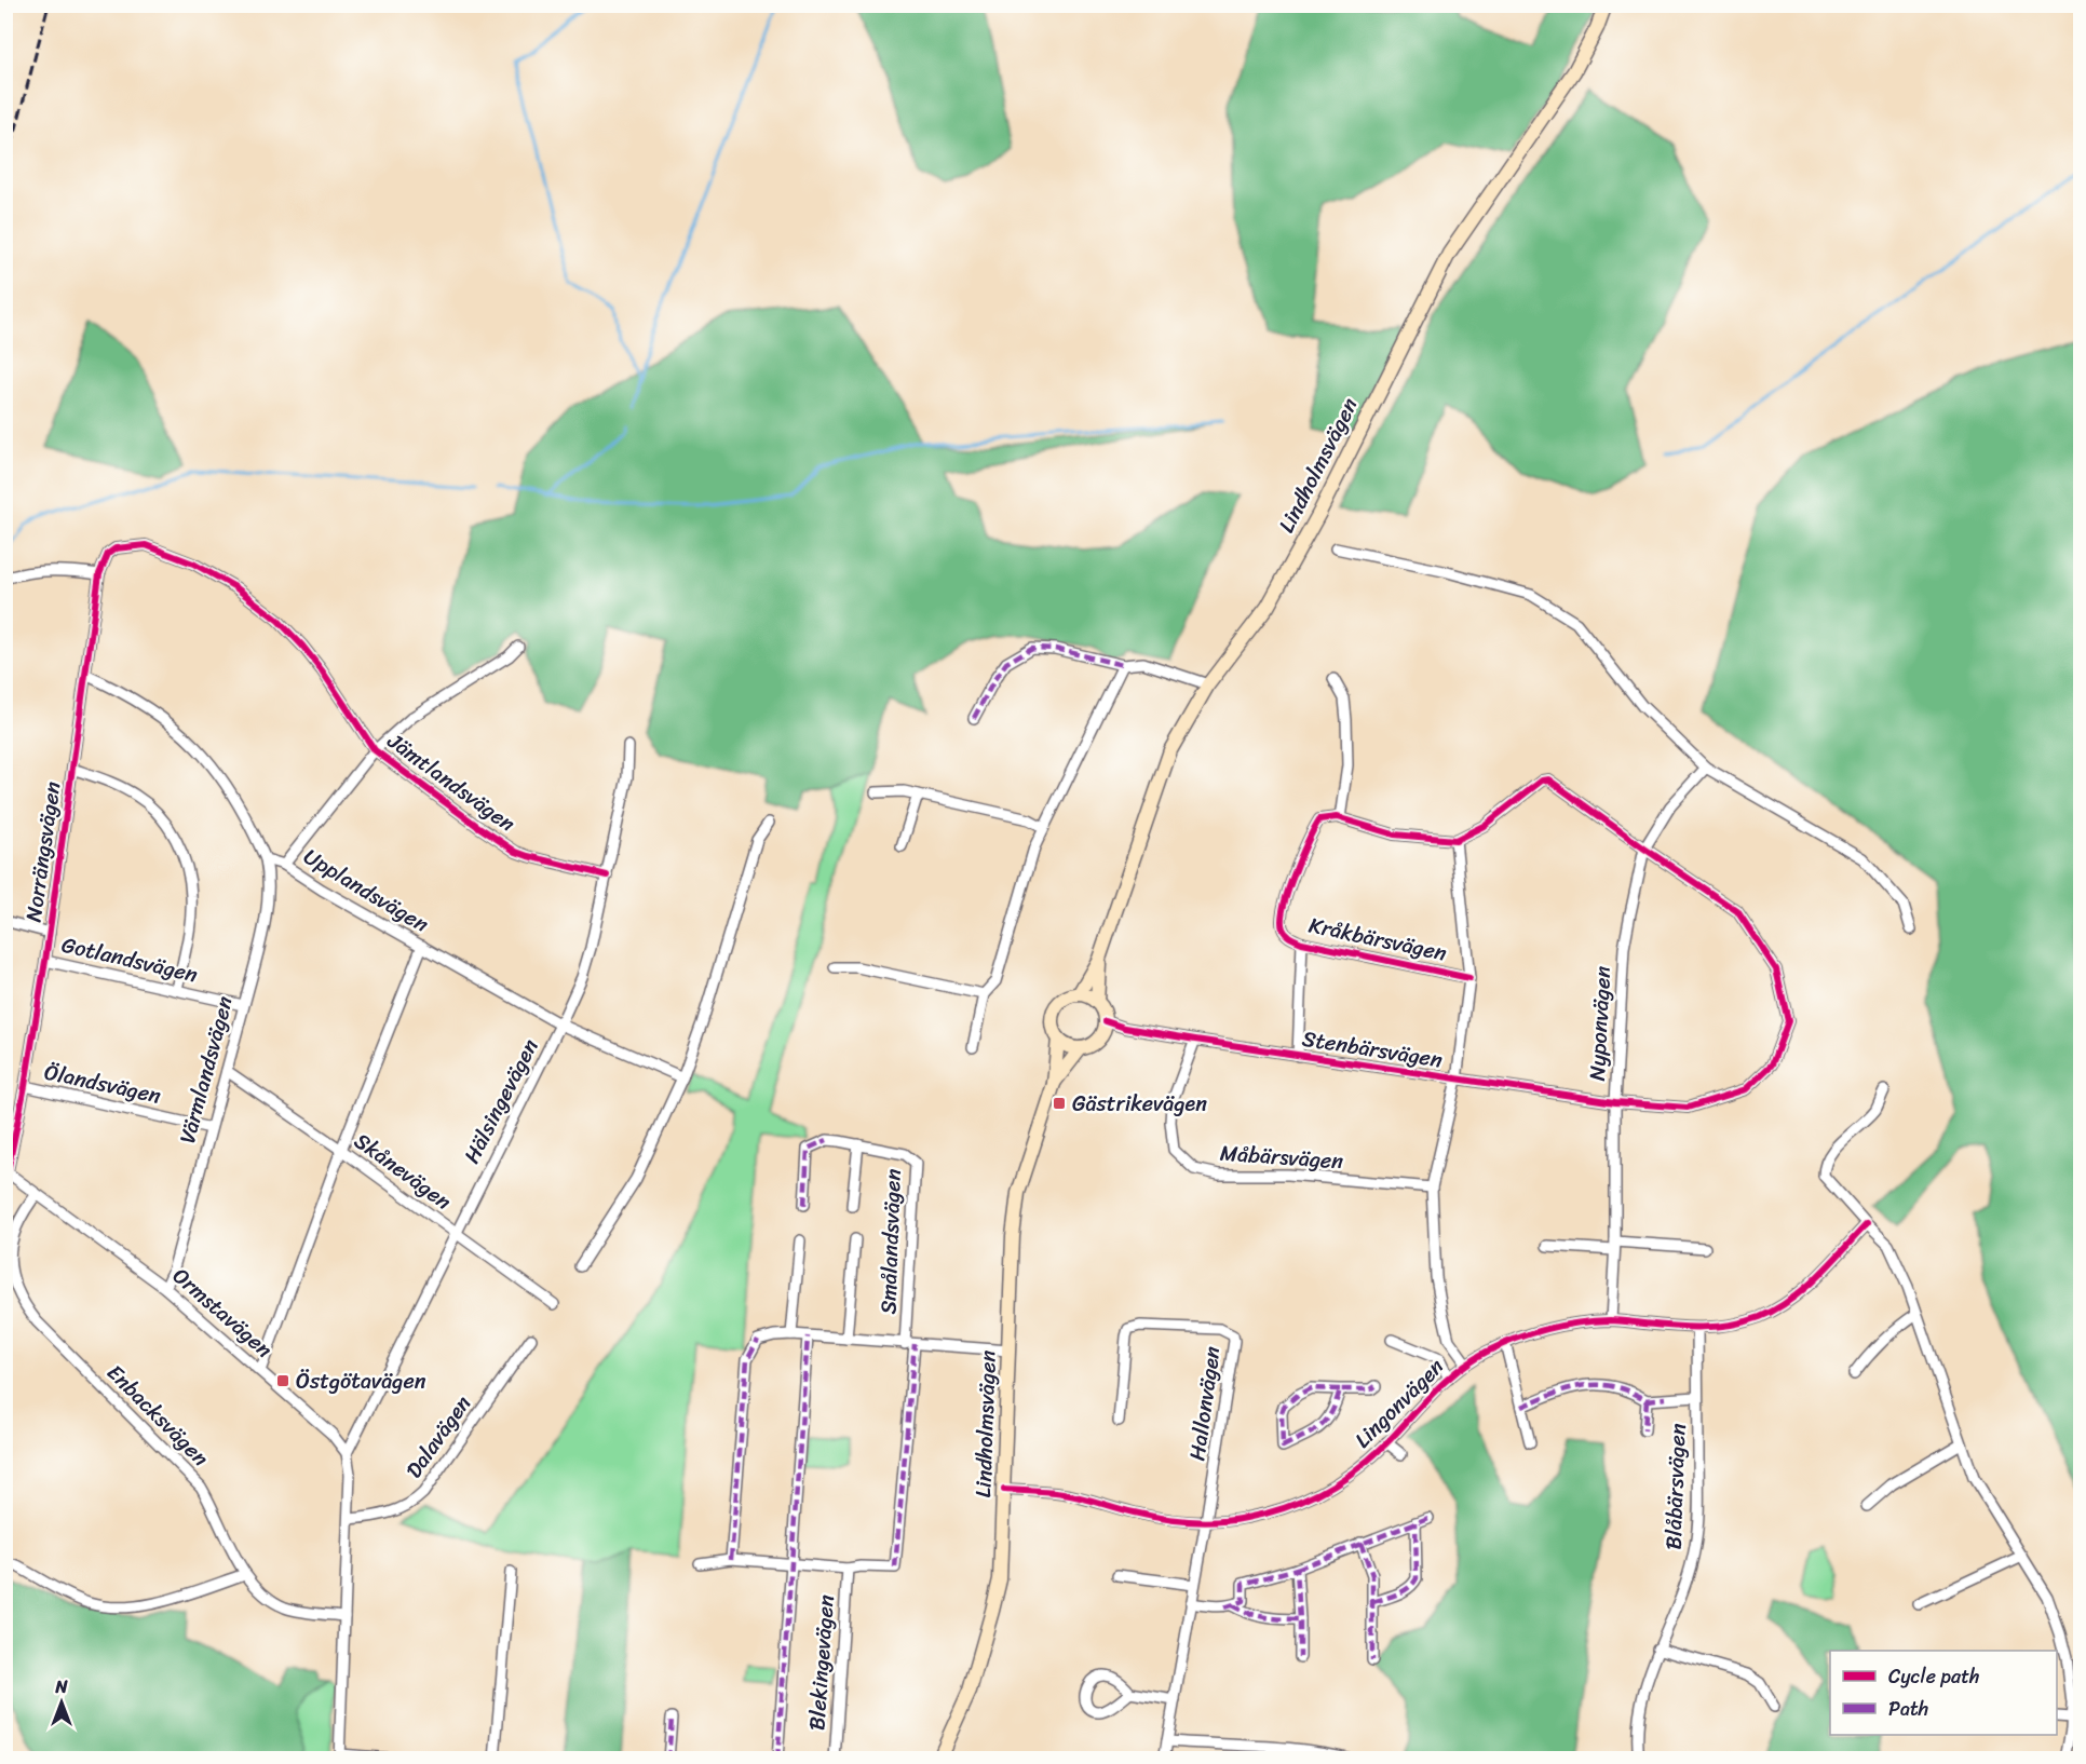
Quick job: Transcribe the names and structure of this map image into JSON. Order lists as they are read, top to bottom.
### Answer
{
  "streets": {
    "main road": ["Lindholmsvägen"],
    "street": [
      "Jämtlandsvägen",
      "Norrängsvägen",
      "Upplandsvägen",
      "Kråkbärsvägen",
      "Gotlandsvägen",
      "Nyponvägen",
      "Stenbärsvägen",
      "Värmlandsvägen",
      "Ölandsvägen",
      "Hälsingevägen",
      "Måbärsvägen",
      "Skånevägen",
      "Smålandsvägen",
      "Ormstavägen",
      "Hallonvägen",
      "Lingonvägen",
      "Enbacksvägen",
      "Dalavägen",
      "Blåbärsvägen",
      "Blekingevägen"
    ]
  },
  "crossings": [
    ["Lindholmsvägen", "Stenbärsvägen"],
    ["Lindholmsvägen", "Smålandsvägen"],
    ["Lindholmsvägen", "Lingonvägen"],
    ["Jämtlandsvägen", "Norrängsvägen"],
    ["Jämtlandsvägen", "Hälsingevägen"],
    ["Norrängsvägen", "Gotlandsvägen"],
    ["Norrängsvägen", "Ölandsvägen"],
    ["Norrängsvägen", "Ormstavägen"],
    ["Upplandsvägen", "Värmlandsvägen"],
    ["Upplandsvägen", "Hälsingevägen"],
    ["Gotlandsvägen", "Värmlandsvägen"],
    ["Nyponvägen", "Stenbärsvägen"],
    ["Nyponvägen", "Lingonvägen"],
    ["Stenbärsvägen", "Måbärsvägen"],
    ["Värmlandsvägen", "Ölandsvägen"],
    ["Värmlandsvägen", "Skånevägen"],
    ["Värmlandsvägen", "Ormstavägen"],
    ["Hälsingevägen", "Skånevägen"],
    ["Hälsingevägen", "Ormstavägen"],
    ["Smålandsvägen", "Blekingevägen"],
    ["Ormstavägen", "Enbacksvägen"],
    ["Hallonvägen", "Lingonvägen"],
    ["Lingonvägen", "Blåbärsvägen"]
  ],
  "places": {
    "transit": ["Gästrikevägen", "Östgötavägen"]
  },
  "legend": ["Cycle path", "Path"],
  "north": "top"
}
